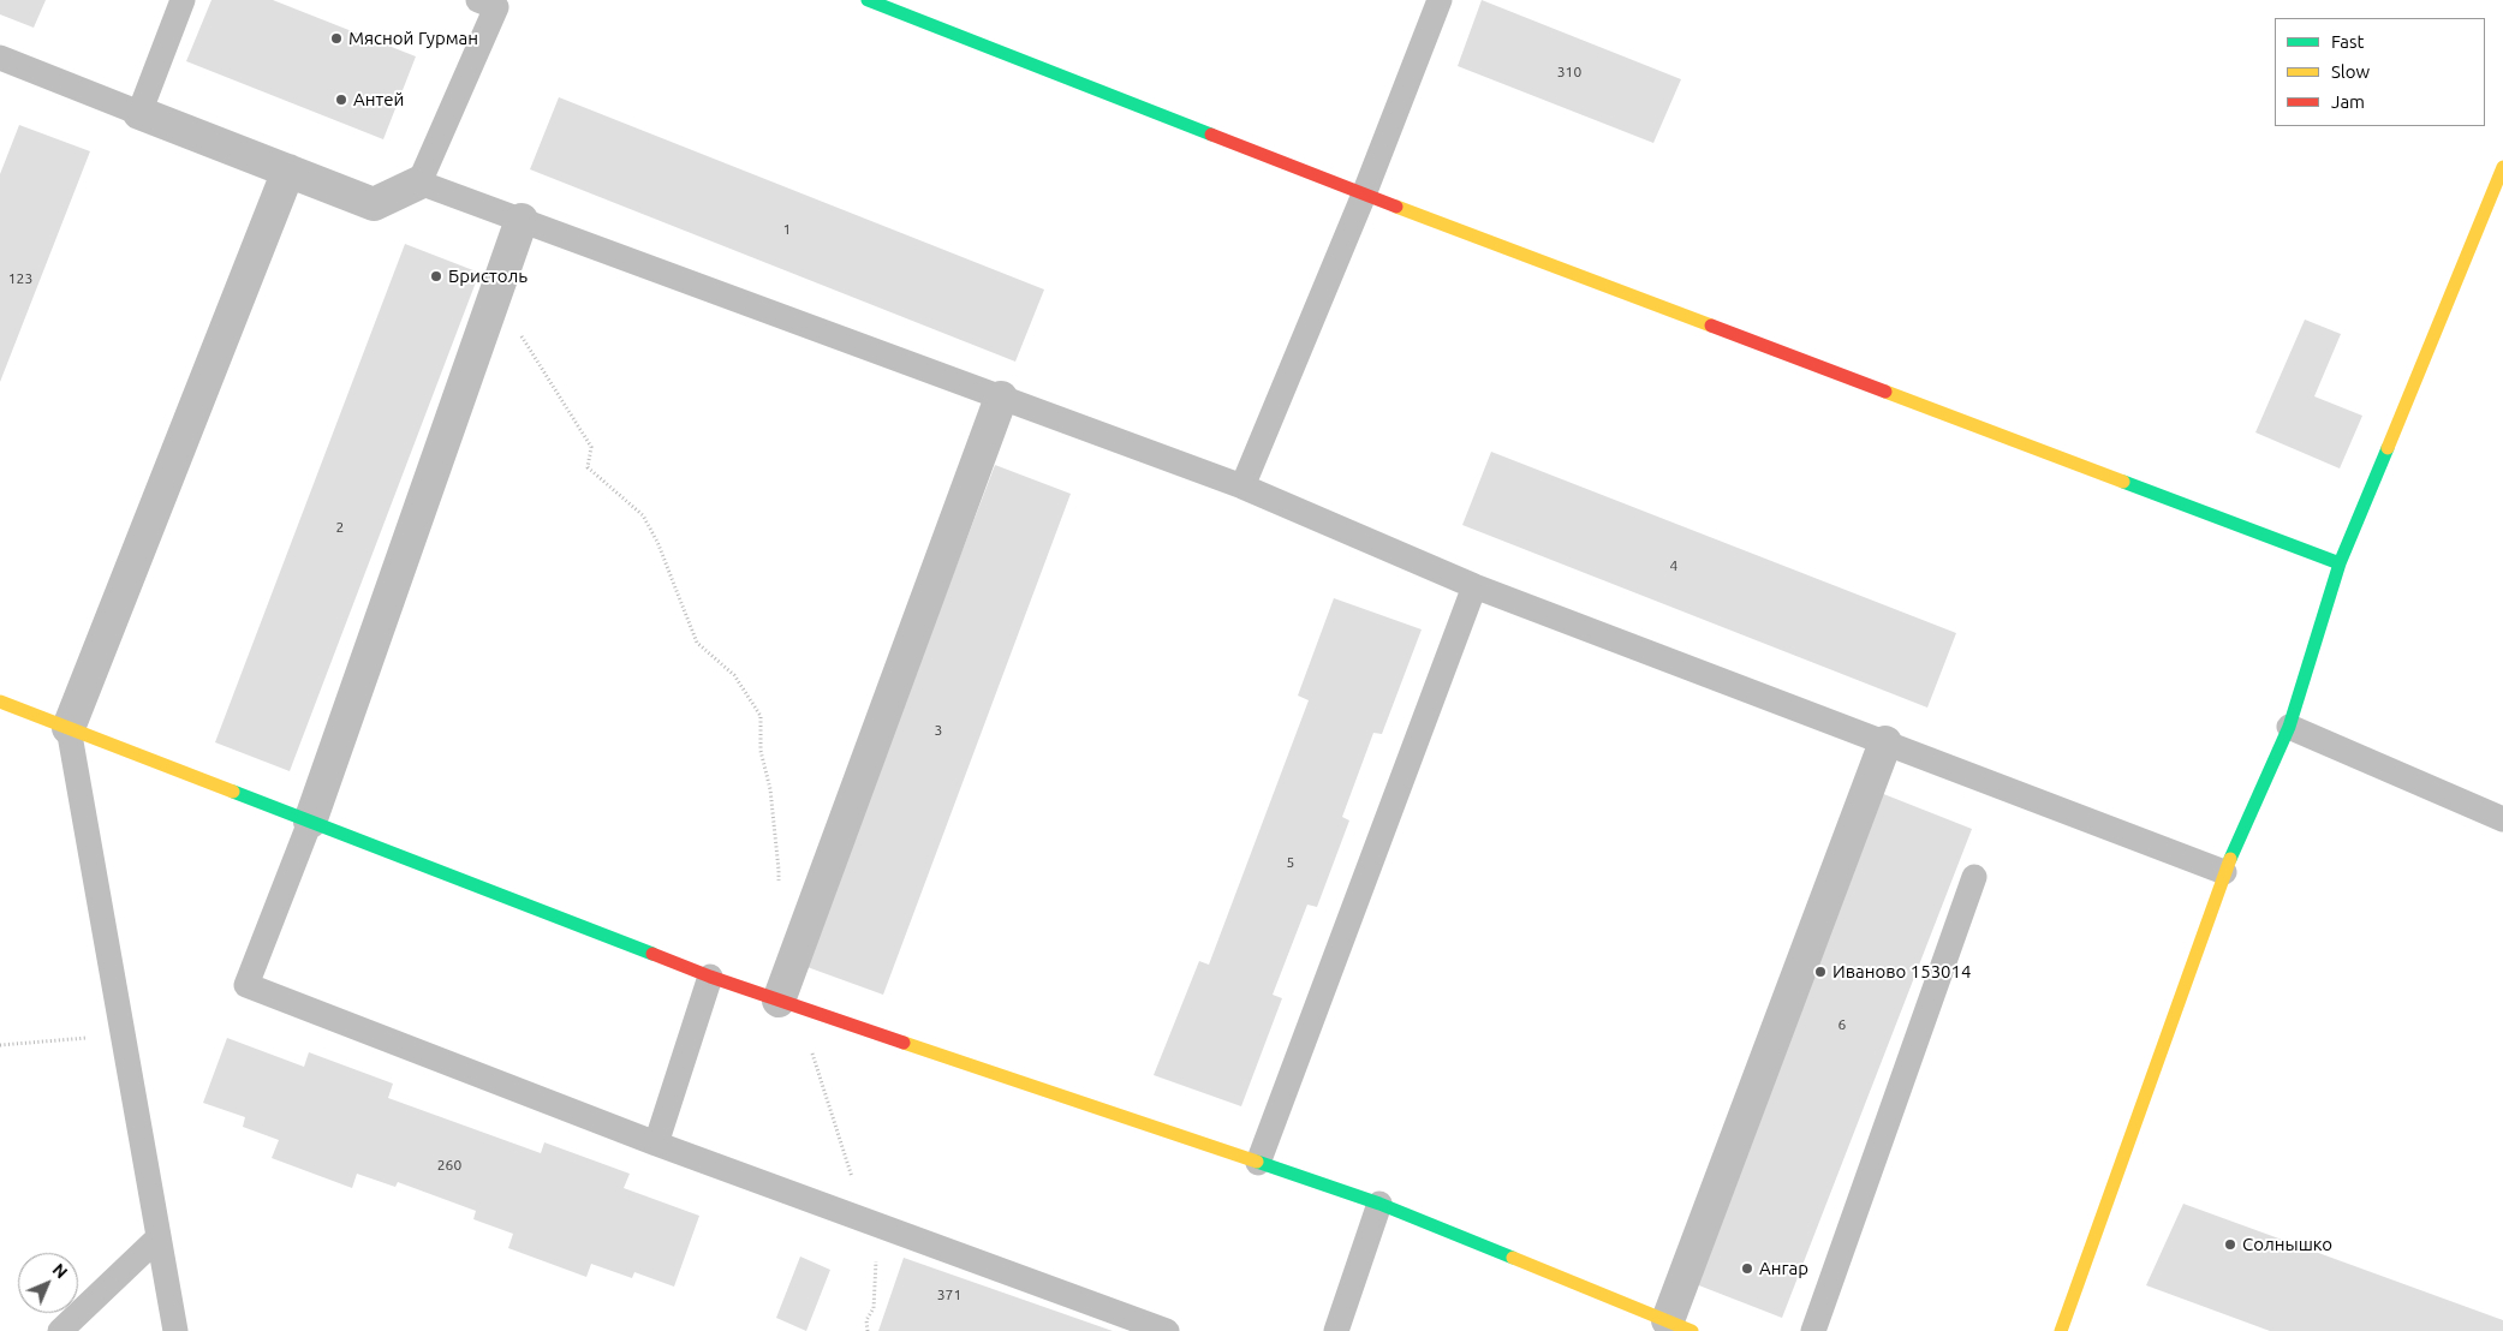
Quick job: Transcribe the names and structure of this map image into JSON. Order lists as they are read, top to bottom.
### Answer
{
  "places": [
    "Мясной Гурман",
    "Антей",
    "Бристоль",
    "Иваново 153014",
    "Солнышко",
    "Ангар"
  ],
  "house_numbers": [
    "310",
    "1",
    "123",
    "2",
    "4",
    "3",
    "5",
    "6",
    "260",
    "371"
  ],
  "legend": ["Fast", "Slow", "Jam"],
  "north": "top right"
}
